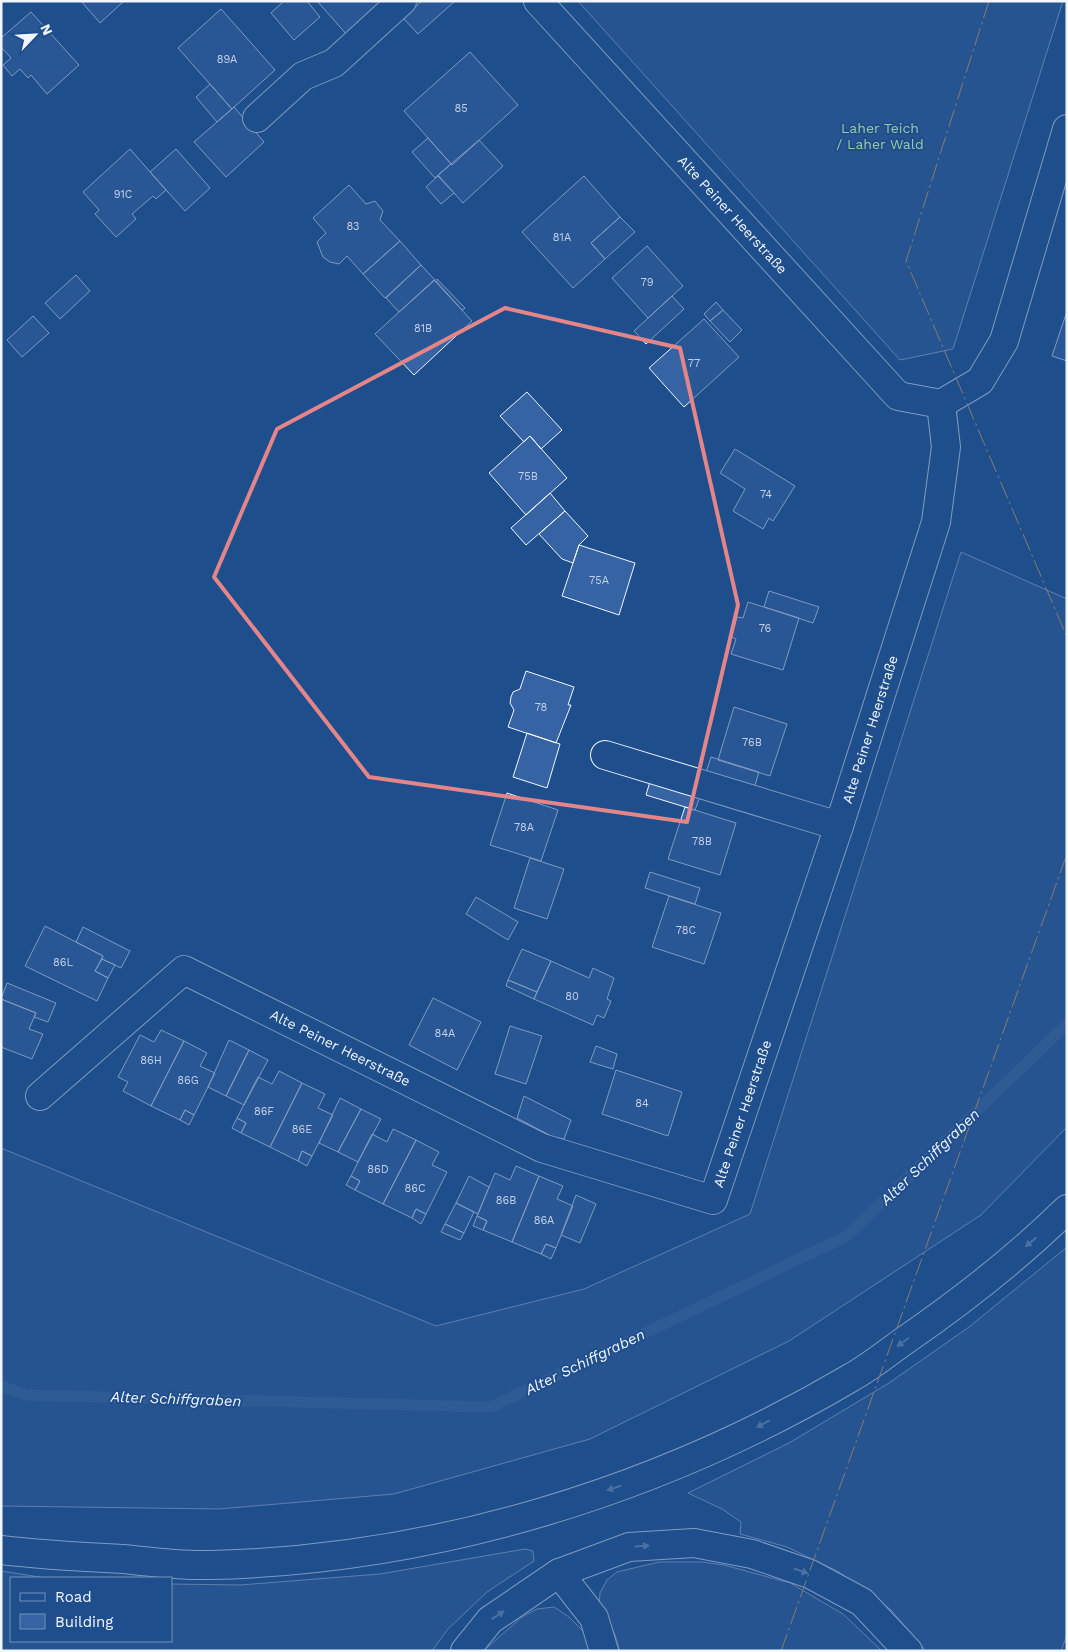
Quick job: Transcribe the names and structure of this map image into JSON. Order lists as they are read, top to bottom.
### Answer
{
  "streets": {
    "main road": ["Alte Peiner Heerstraße"]
  },
  "water": ["Alter Schiffgraben"],
  "parks": ["Laher Teich / Laher Wald"],
  "house_numbers": [
    "89A",
    "85",
    "91C",
    "83",
    "81A",
    "79",
    "81B",
    "77",
    "75B",
    "74",
    "75A",
    "76",
    "78",
    "76B",
    "78A",
    "78B",
    "78C",
    "86L",
    "80",
    "84A",
    "86H",
    "86G",
    "84",
    "86F",
    "86E",
    "86D",
    "86C",
    "86B",
    "86A"
  ],
  "legend": ["Road", "Building"],
  "north": "top right"
}
